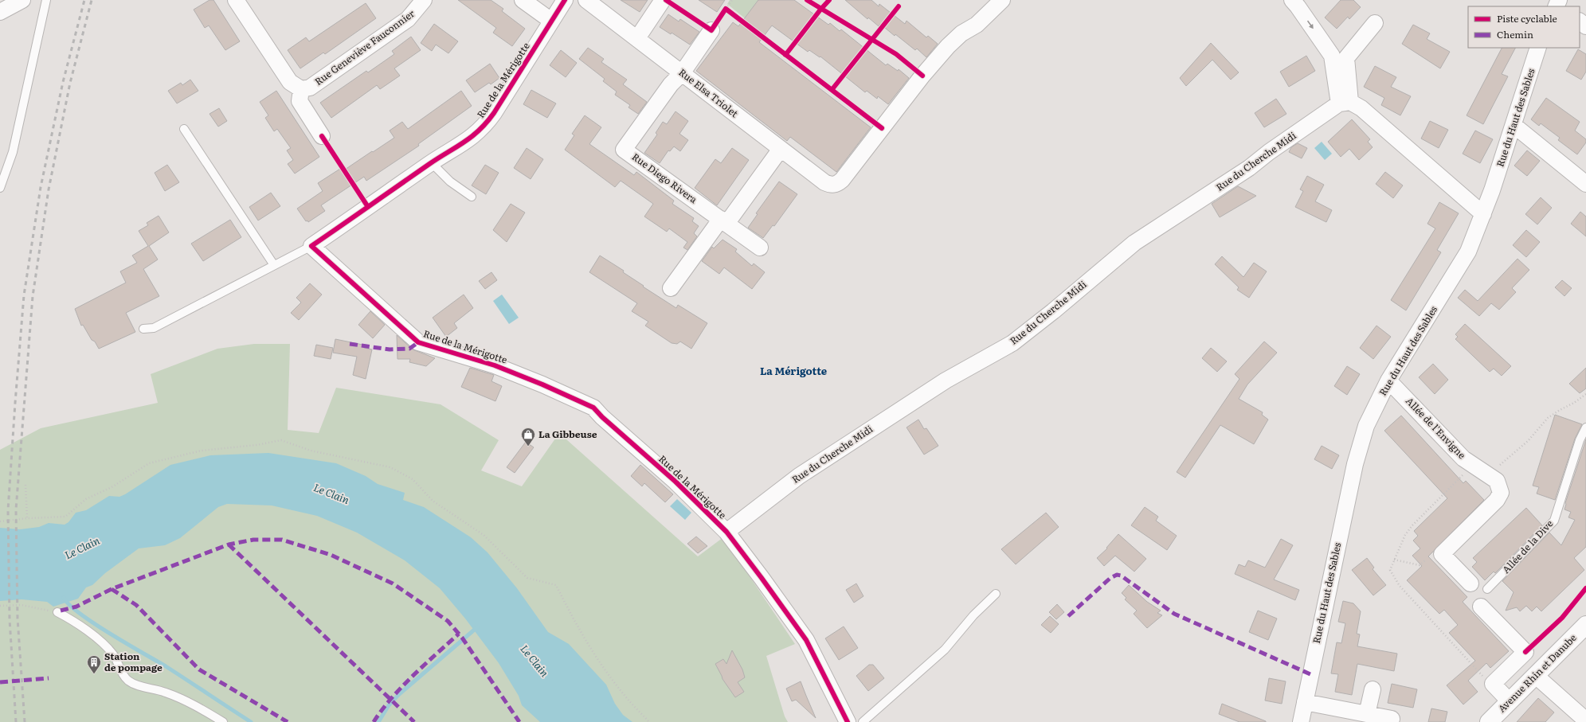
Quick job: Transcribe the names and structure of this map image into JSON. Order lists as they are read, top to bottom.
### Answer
{
  "streets": {
    "street": [
      "Rue Geneviève Fauconnier",
      "Rue de la Mérigotte",
      "Rue Elsa Triolet",
      "Rue du Haut des Sables",
      "Rue du Cherche Midi",
      "Rue Diego Rivera",
      "Allée de l'Envigne",
      "Avenue Rhin et Danube"
    ],
    "lane": ["Allée de la Dive"]
  },
  "crossings": [
    ["Rue de la Mérigotte", "Rue du Cherche Midi"],
    ["Rue Elsa Triolet", "Rue Diego Rivera"],
    ["Rue du Haut des Sables", "Allée de l'Envigne"]
  ],
  "districts": ["La Mérigotte"],
  "water": ["Le Clain"],
  "places": {
    "shop": ["La Gibbeuse"],
    "building": ["Station de pompage"]
  },
  "legend": ["Piste cyclable", "Chemin"]
}
